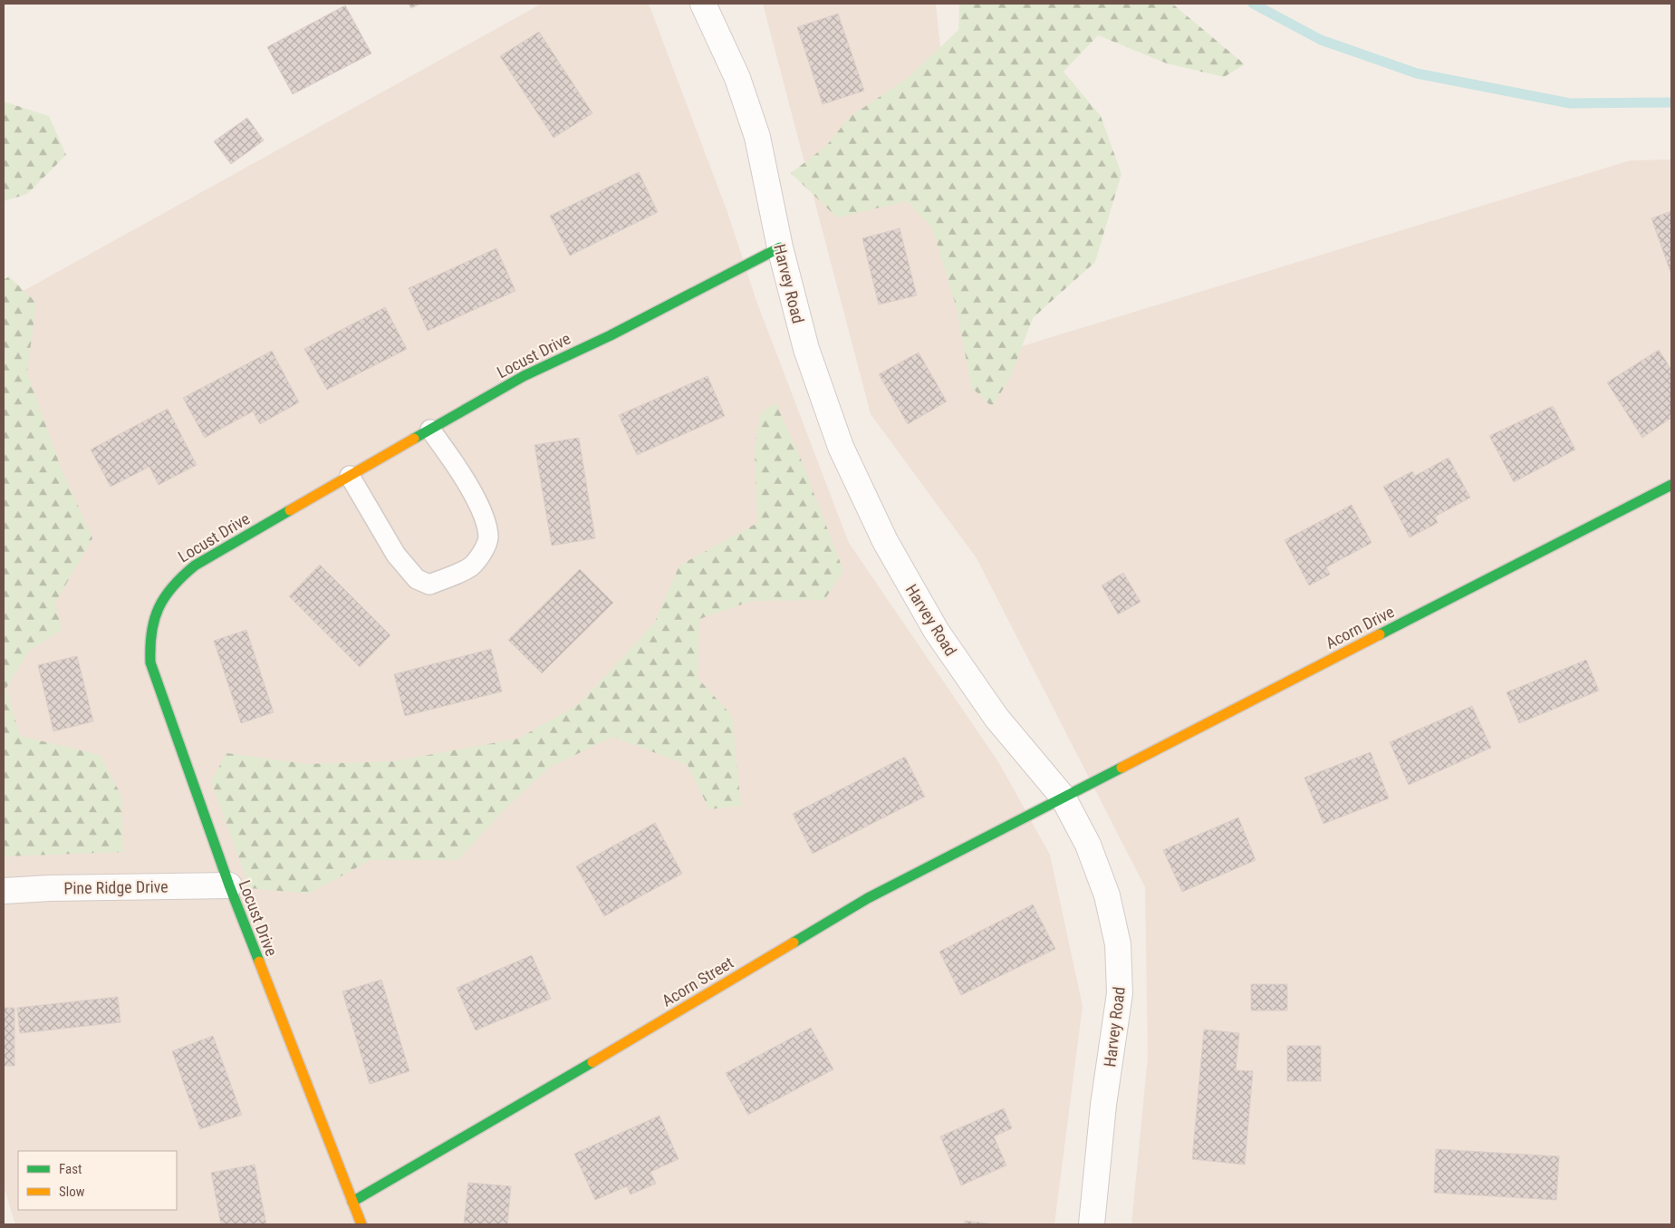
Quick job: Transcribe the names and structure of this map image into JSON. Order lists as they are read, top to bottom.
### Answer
{
  "streets": {
    "street": [
      "Harvey Road",
      "Locust Drive",
      "Acorn Drive",
      "Pine Ridge Drive",
      "Acorn Street"
    ]
  },
  "crossings": [
    ["Harvey Road", "Locust Drive"],
    ["Harvey Road", "Acorn Drive"],
    ["Harvey Road", "Acorn Street"],
    ["Locust Drive", "Pine Ridge Drive"],
    ["Locust Drive", "Acorn Street"],
    ["Acorn Drive", "Acorn Street"]
  ],
  "legend": ["Fast", "Slow"]
}
